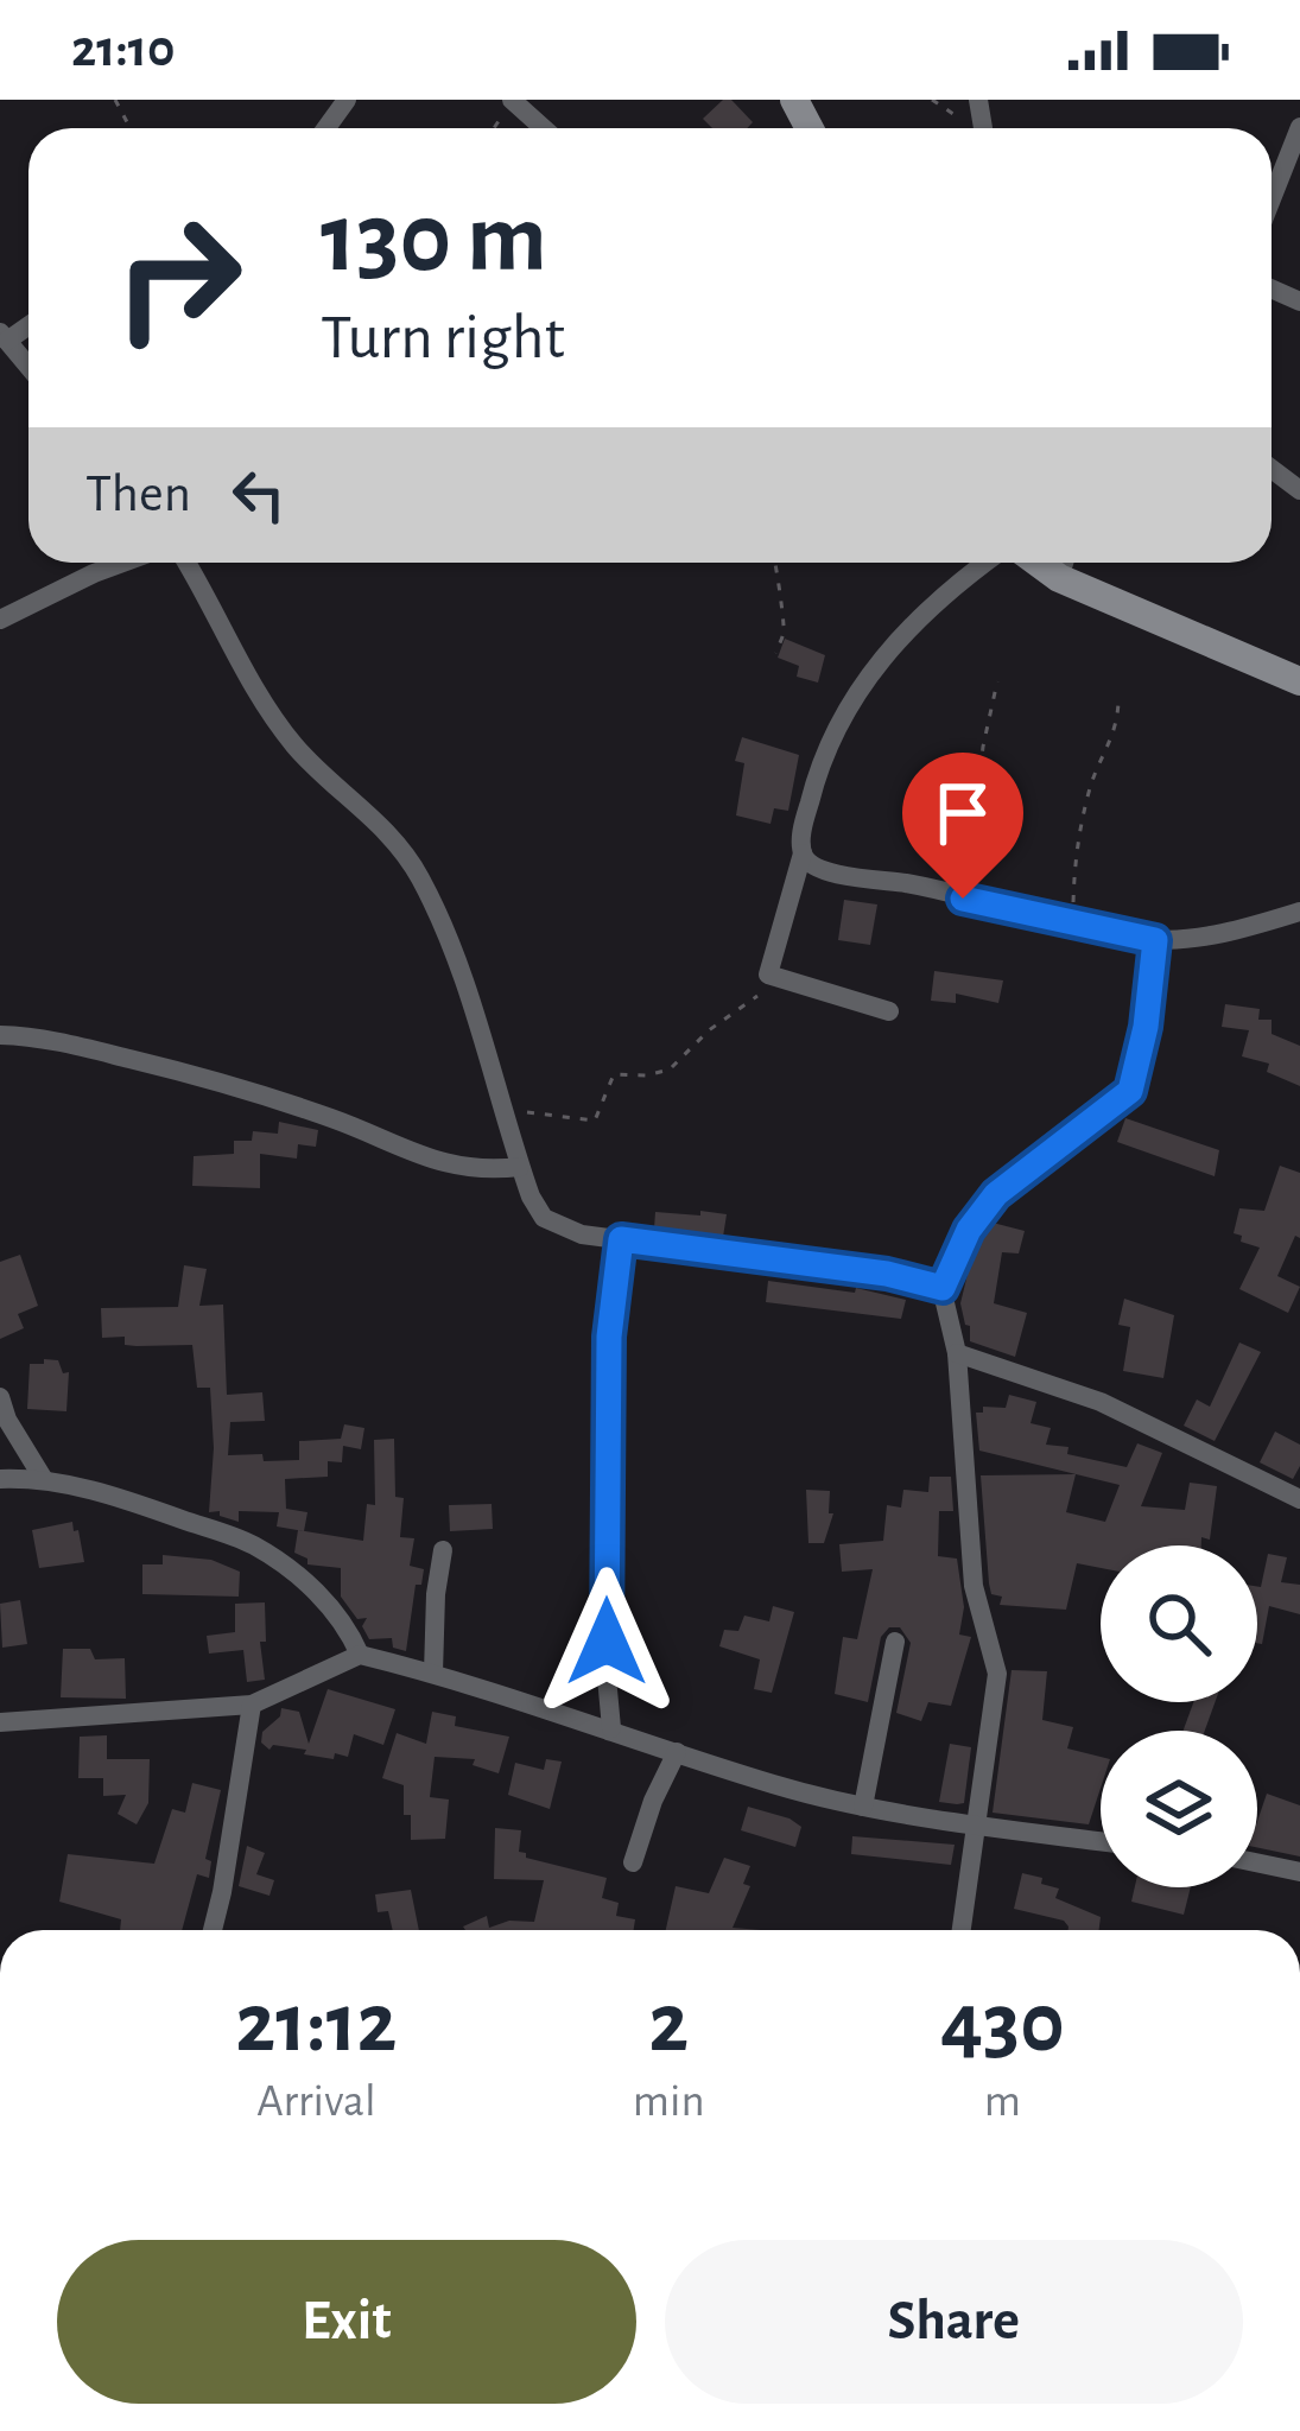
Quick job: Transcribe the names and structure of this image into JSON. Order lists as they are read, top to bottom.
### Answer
{
  "page": {
    "status": "21:10",
    "turn": ["130 m", "Turn right"],
    "then": "Then",
    "eta": [
      "21:12",
      "Arrival",
      "2",
      "min",
      "430",
      "m"
    ],
    "buttons": ["Exit", "Share"]
  }
}
